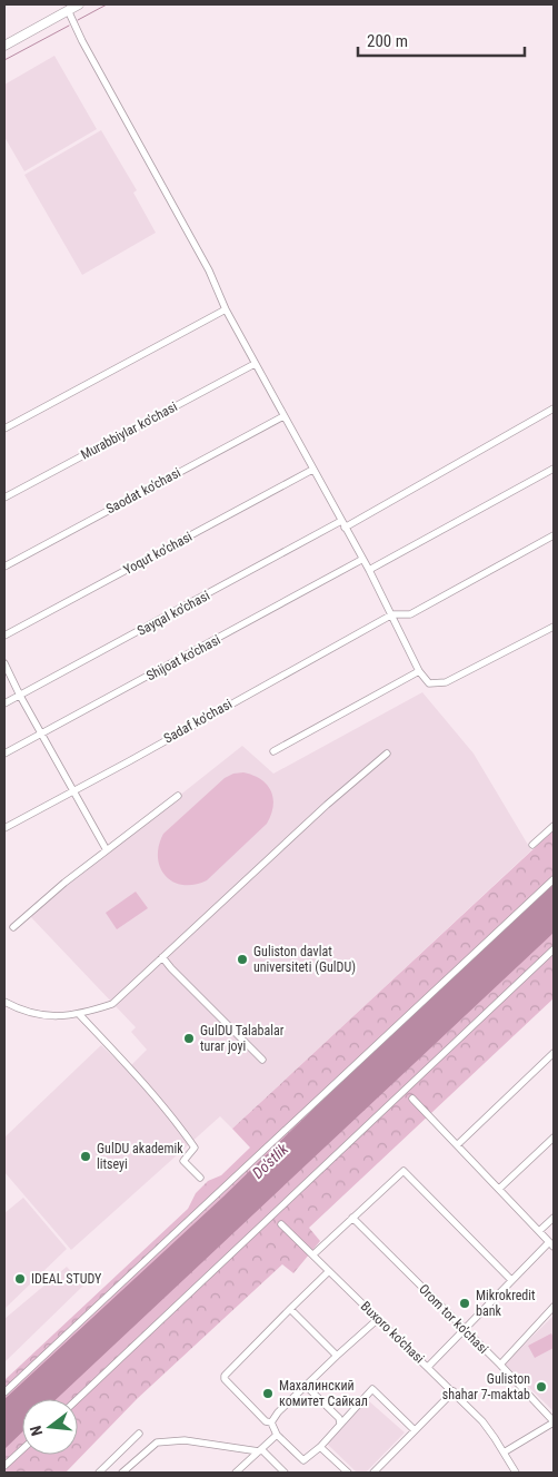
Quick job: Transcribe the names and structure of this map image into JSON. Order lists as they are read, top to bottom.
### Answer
{
  "streets": {
    "street": [
      "Murabbiylar ko'chasi",
      "Saodat ko'chasi",
      "Yoqut ko'chasi",
      "Sayqal ko'chasi",
      "Shijoat ko'chasi",
      "Sadaf ko'chasi",
      "Orom tor ko'chasi",
      "Buxoro ko'chasi"
    ]
  },
  "water": ["Do'stlik"],
  "places": [
    "Guliston davlat universiteti (GulDU)",
    "GulDU Talabalar turar joyi",
    "GulDU akademik litseyi",
    "IDEAL STUDY",
    "Mikrokredit bank",
    "Guliston shahar 7-maktab",
    "Махалинский комитет Сайкал"
  ],
  "scale_bar": "200 m",
  "north": "left"
}
